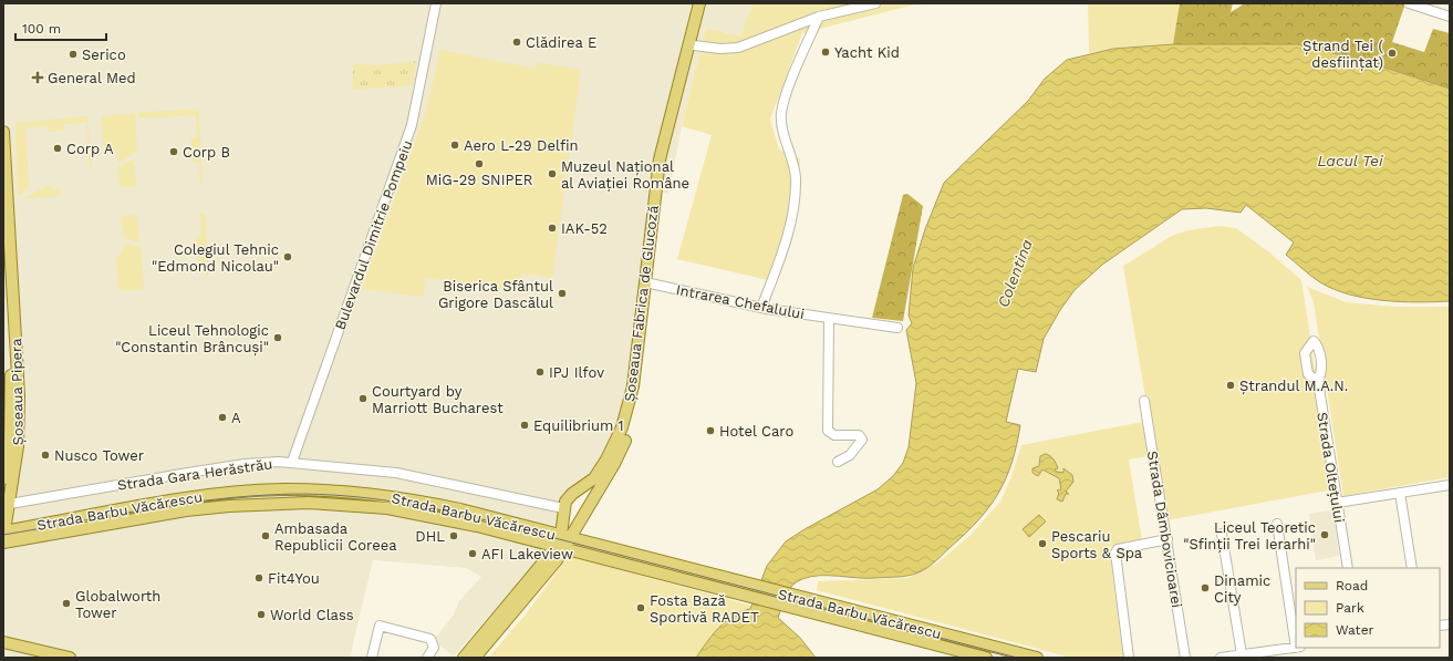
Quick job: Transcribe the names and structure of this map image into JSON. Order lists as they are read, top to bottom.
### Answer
{
  "streets": {
    "main road": ["Șoseaua Fabrica de Glucoză", "Șoseaua Pipera", "Strada Barbu Văcărescu"],
    "street": [
      "Bulevardul Dimitrie Pompeiu",
      "Intrarea Chefalului",
      "Strada Oltețului",
      "Strada Gara Herăstrău",
      "Strada Dâmbovicioarei"
    ]
  },
  "crossings": [
    ["Bulevardul Dimitrie Pompeiu", "Strada Gara Herăstrău"],
    ["Intrarea Chefalului", "Șoseaua Fabrica de Glucoză"],
    ["Șoseaua Fabrica de Glucoză", "Strada Gara Herăstrău"],
    ["Șoseaua Fabrica de Glucoză", "Strada Barbu Văcărescu"],
    ["Șoseaua Pipera", "Strada Gara Herăstrău"],
    ["Șoseaua Pipera", "Strada Barbu Văcărescu"]
  ],
  "water": ["Lacul Tei", "Colentina"],
  "places": {
    "other": [
      "Clădirea E",
      "Yacht Kid",
      "Ștrand Tei ( desființat)",
      "Serico",
      "Aero L-29 Delfin",
      "Corp A",
      "Corp B",
      "MiG-29 SNIPER",
      "Muzeul Național al Aviației Române",
      "IAK-52",
      "Colegiul Tehnic \"Edmond Nicolau\"",
      "Biserica Sfântul Grigore Dascălul",
      "Liceul Tehnologic \"Constantin Brâncuși\"",
      "IPJ Ilfov",
      "Ștrandul M.A.N.",
      "Courtyard by Marriott Bucharest",
      "A",
      "Equilibrium 1",
      "Hotel Caro",
      "Nusco Tower",
      "Liceul Teoretic \"Sfinții Trei Ierarhi\"",
      "Ambasada Republicii Coreea",
      "DHL",
      "Pescariu Sports & Spa",
      "AFI Lakeview",
      "Fit4You",
      "Dinamic City",
      "Globalworth Tower",
      "Fosta Bază Sportivă RADET",
      "World Class"
    ],
    "health": ["General Med"]
  },
  "legend": ["Road", "Park", "Water"],
  "scale_bar": "100 m"
}
